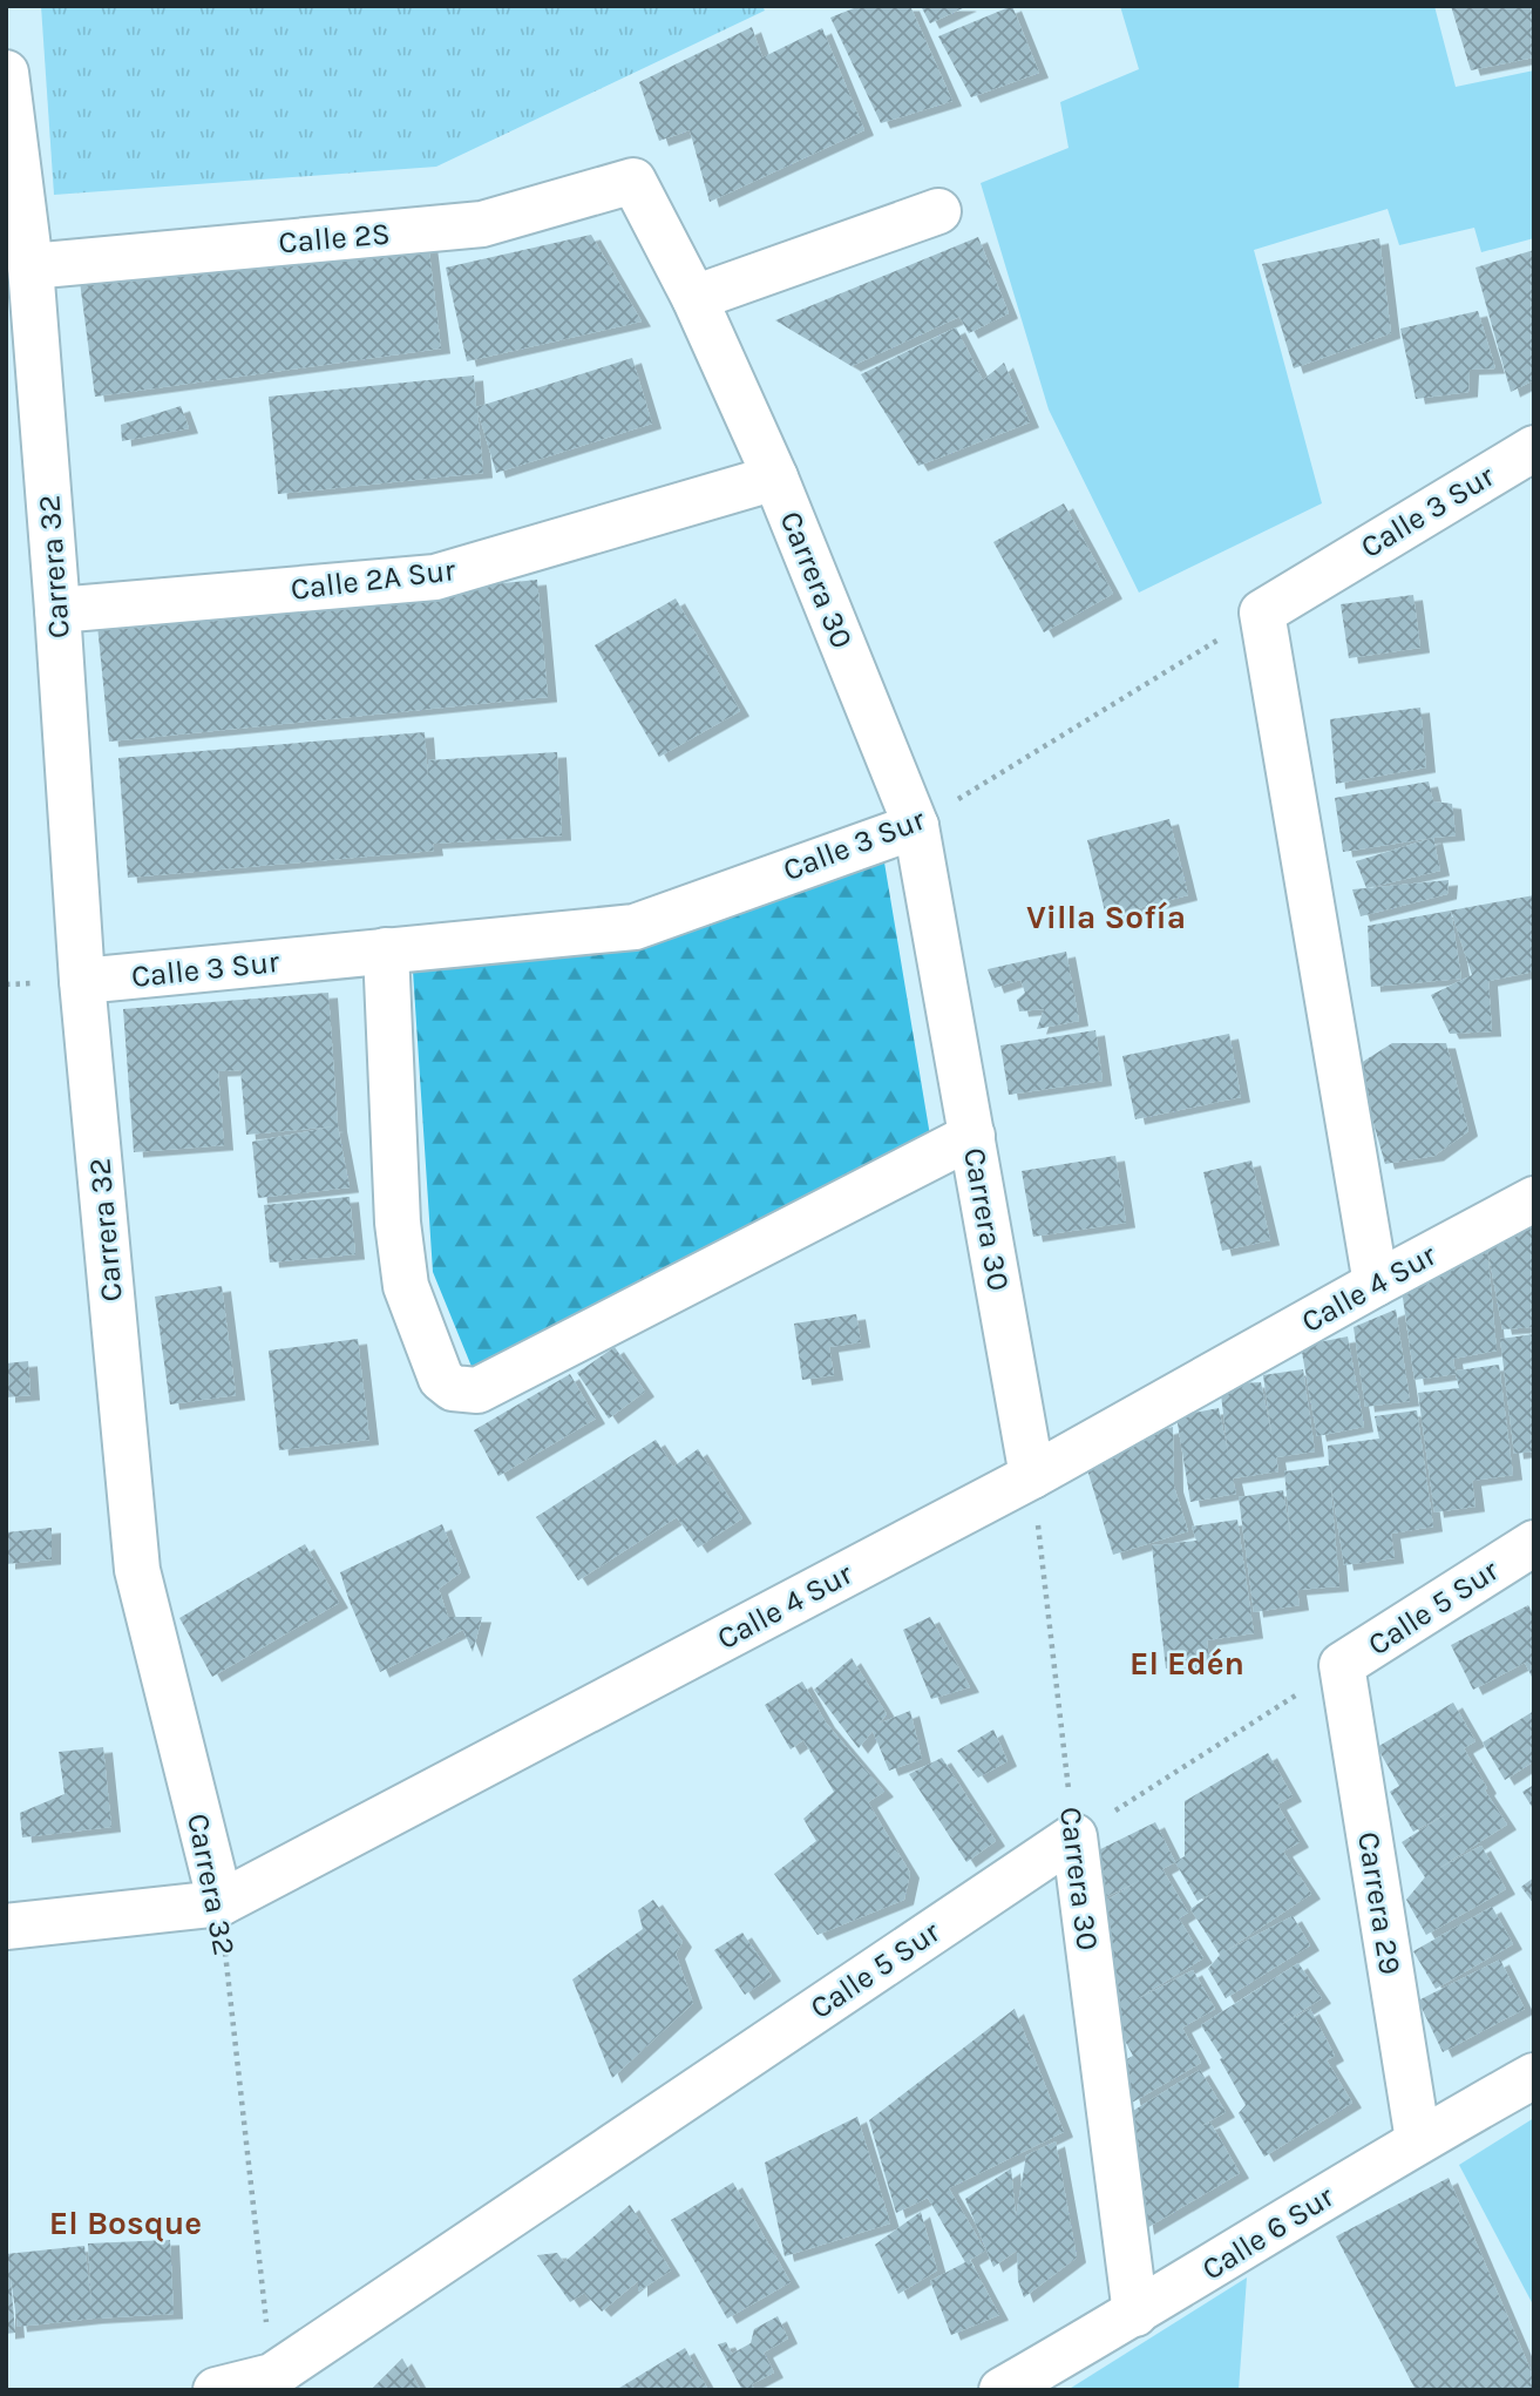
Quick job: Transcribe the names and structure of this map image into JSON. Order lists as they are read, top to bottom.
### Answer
{
  "streets": {
    "street": [
      "Calle 2S",
      "Calle 3 Sur",
      "Carrera 32",
      "Calle 2A Sur",
      "Carrera 30",
      "Calle 4 Sur",
      "Calle 5 Sur",
      "Carrera 29",
      "Calle 6 Sur"
    ]
  },
  "crossings": [
    ["Calle 2S", "Carrera 32"],
    ["Calle 2S", "Carrera 30"],
    ["Calle 3 Sur", "Carrera 32"],
    ["Calle 3 Sur", "Carrera 30"],
    ["Carrera 32", "Calle 2A Sur"],
    ["Carrera 32", "Calle 4 Sur"],
    ["Carrera 32", "Calle 5 Sur"],
    ["Calle 2A Sur", "Carrera 30"],
    ["Carrera 30", "Calle 4 Sur"],
    ["Carrera 30", "Calle 5 Sur"],
    ["Carrera 30", "Calle 6 Sur"],
    ["Calle 5 Sur", "Carrera 29"],
    ["Carrera 29", "Calle 6 Sur"]
  ],
  "districts": ["Villa Sofía", "El Edén", "El Bosque"]
}
